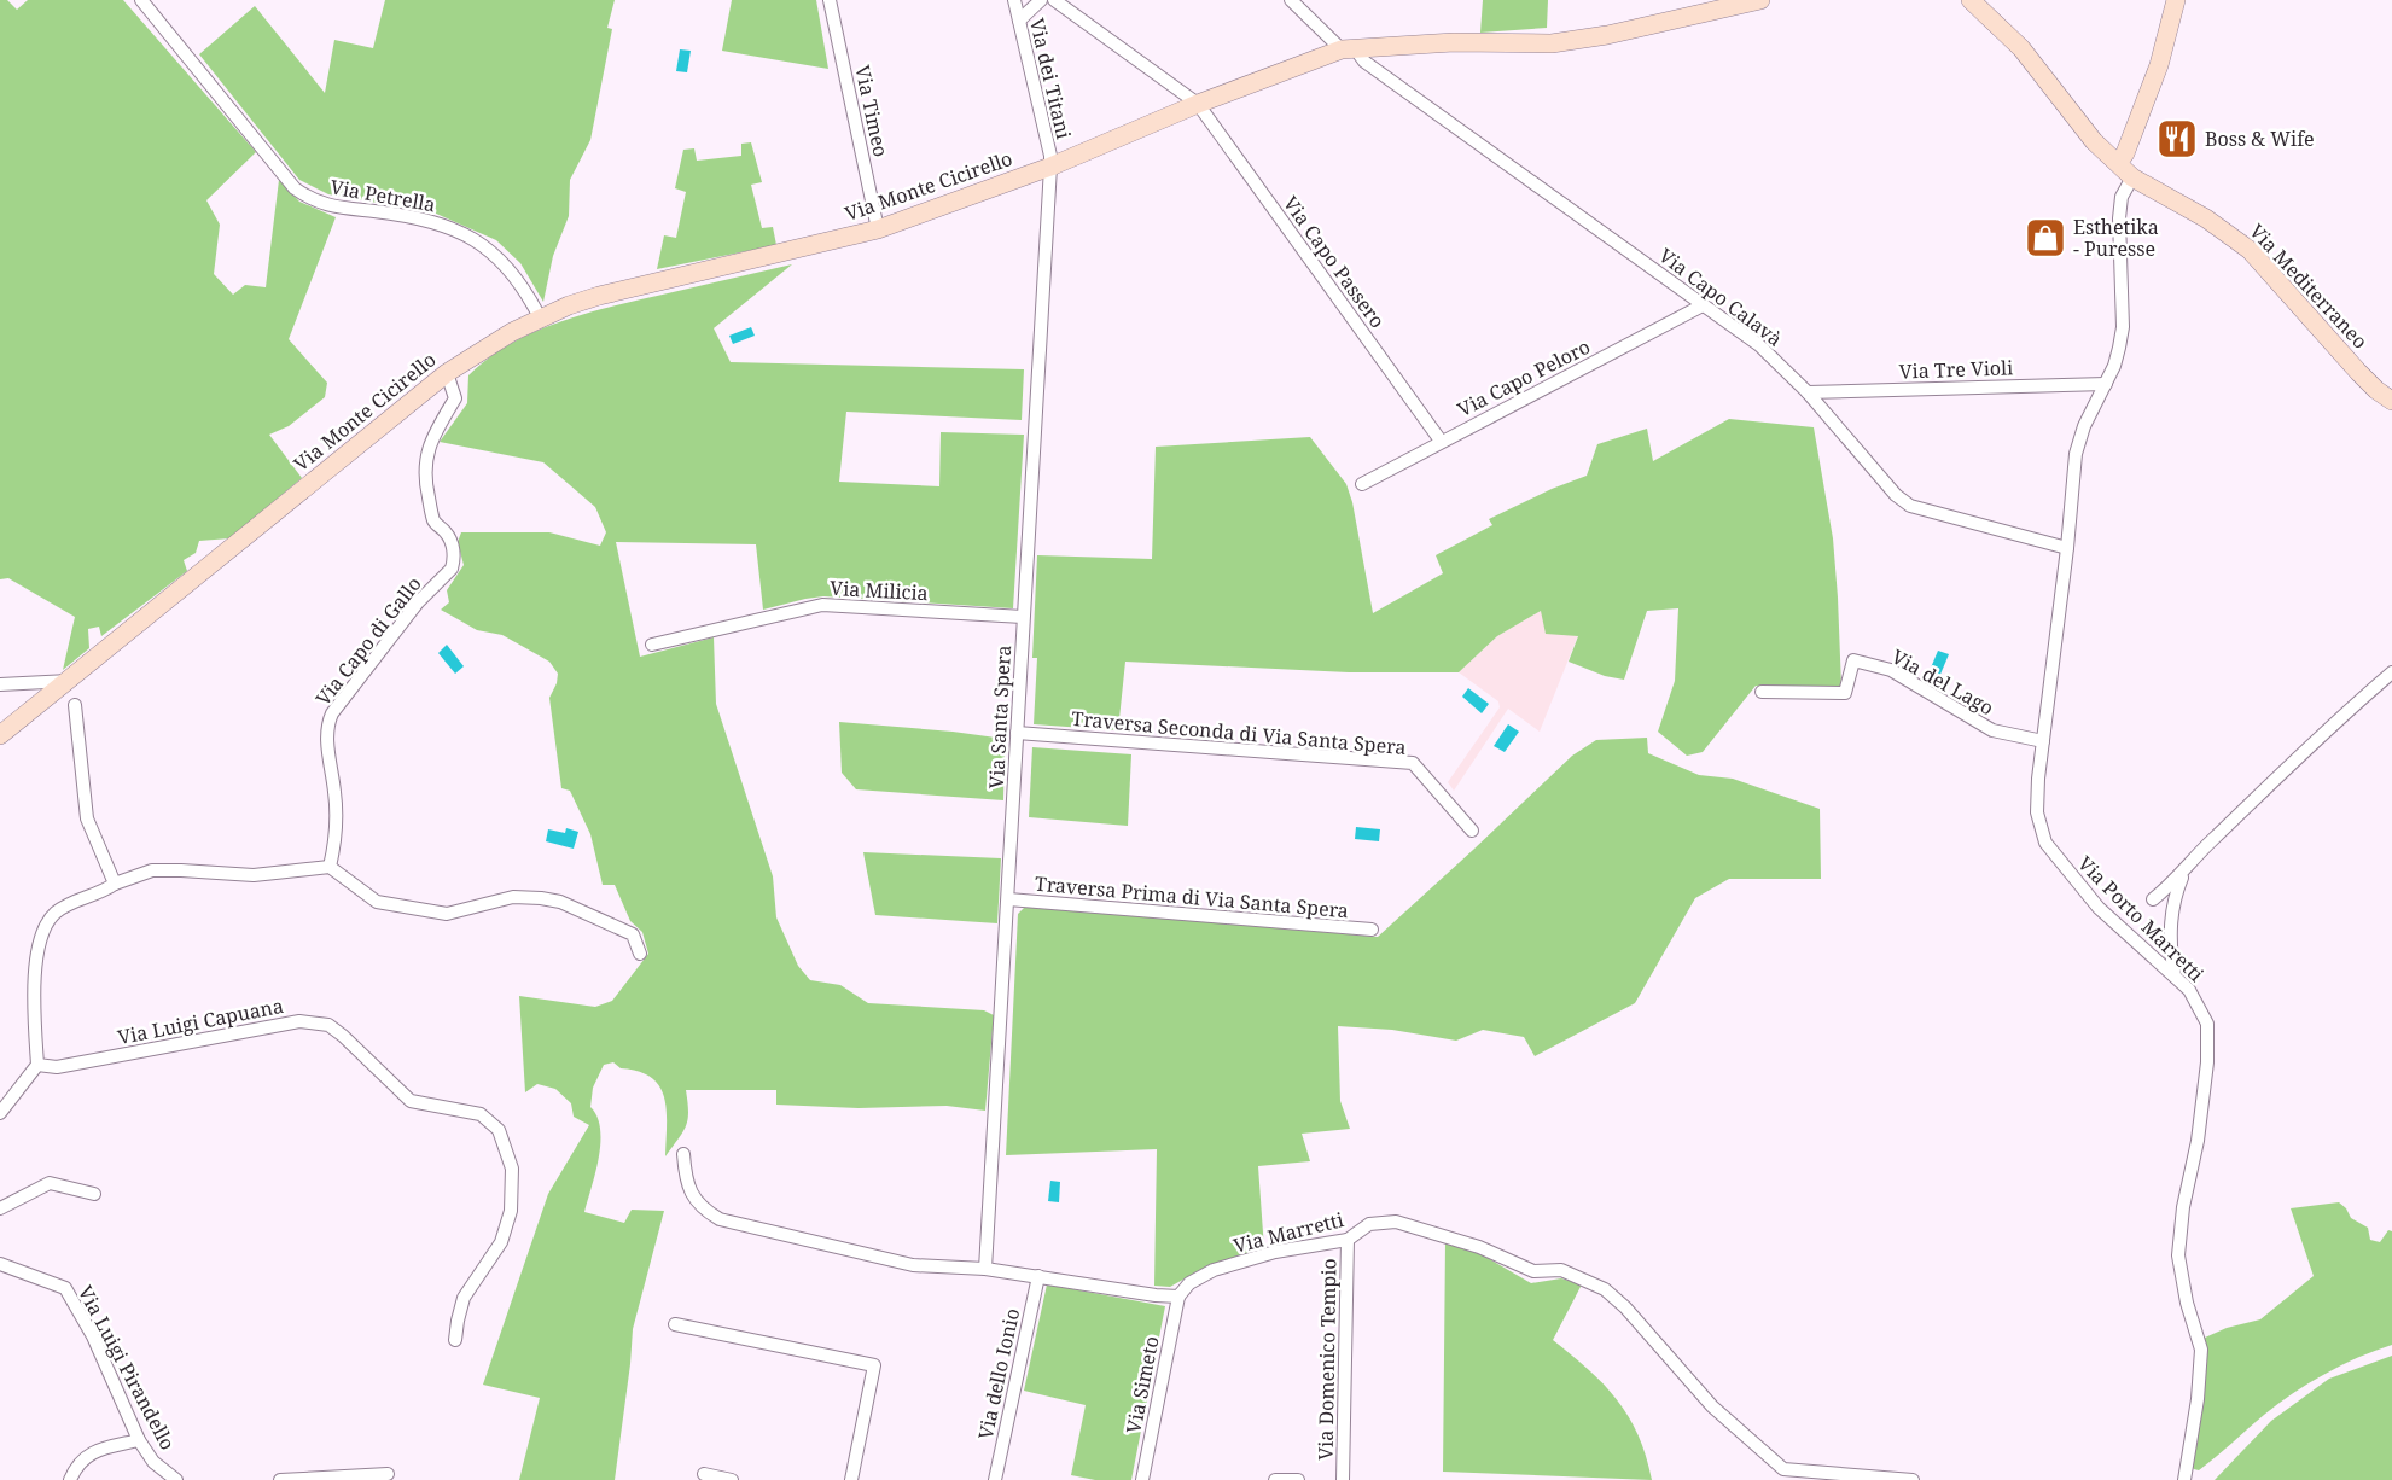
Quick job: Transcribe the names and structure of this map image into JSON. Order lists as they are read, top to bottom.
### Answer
{
  "streets": {
    "street": [
      "Via dei Titani",
      "Via Timeo",
      "Via Monte Cicirello",
      "Via Petrella",
      "Via Capo Passero",
      "Via Mediterraneo",
      "Via Capo Calavà",
      "Via Tre Violi",
      "Via Capo Peloro",
      "Via Milicia",
      "Via Capo di Gallo",
      "Via del Lago",
      "Via Santa Spera",
      "Traversa Seconda di Via Santa Spera",
      "Traversa Prima di Via Santa Spera",
      "Via Porto Marretti",
      "Via Luigi Capuana",
      "Via Marretti",
      "Via Domenico Tempio",
      "Via Luigi Pirandello",
      "Via dello Ionio",
      "Via Simeto"
    ]
  },
  "crossings": [
    ["Via dei Titani", "Via Monte Cicirello"],
    ["Via dei Titani", "Via Santa Spera"],
    ["Via Timeo", "Via Monte Cicirello"],
    ["Via Monte Cicirello", "Via Petrella"],
    ["Via Monte Cicirello", "Via Capo Passero"],
    ["Via Monte Cicirello", "Via Capo Calavà"],
    ["Via Monte Cicirello", "Via Capo di Gallo"],
    ["Via Monte Cicirello", "Via Santa Spera"],
    ["Via Capo Passero", "Via Capo Peloro"],
    ["Via Mediterraneo", "Via Porto Marretti"],
    ["Via Capo Calavà", "Via Tre Violi"],
    ["Via Capo Calavà", "Via Capo Peloro"],
    ["Via Capo Calavà", "Via Porto Marretti"],
    ["Via Tre Violi", "Via Porto Marretti"],
    ["Via Milicia", "Via Santa Spera"],
    ["Via del Lago", "Via Porto Marretti"],
    ["Via Santa Spera", "Traversa Seconda di Via Santa Spera"],
    ["Via Santa Spera", "Traversa Prima di Via Santa Spera"],
    ["Via Marretti", "Via Domenico Tempio"],
    ["Via Marretti", "Via Simeto"]
  ],
  "places": {
    "restaurant": ["Boss & Wife"],
    "shop": ["Esthetika - Puresse"]
  }
}
